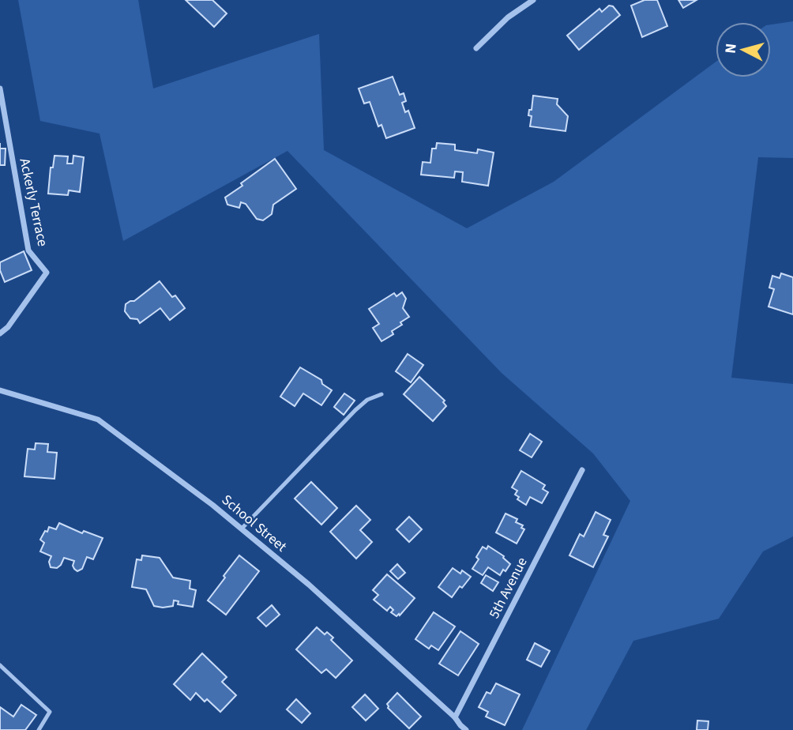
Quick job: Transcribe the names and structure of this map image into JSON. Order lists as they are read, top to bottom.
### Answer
{
  "streets": {
    "street": ["Ackerly Terrace", "School Street", "5th Avenue"]
  },
  "crossings": [
    ["School Street", "5th Avenue"]
  ],
  "north": "left"
}
